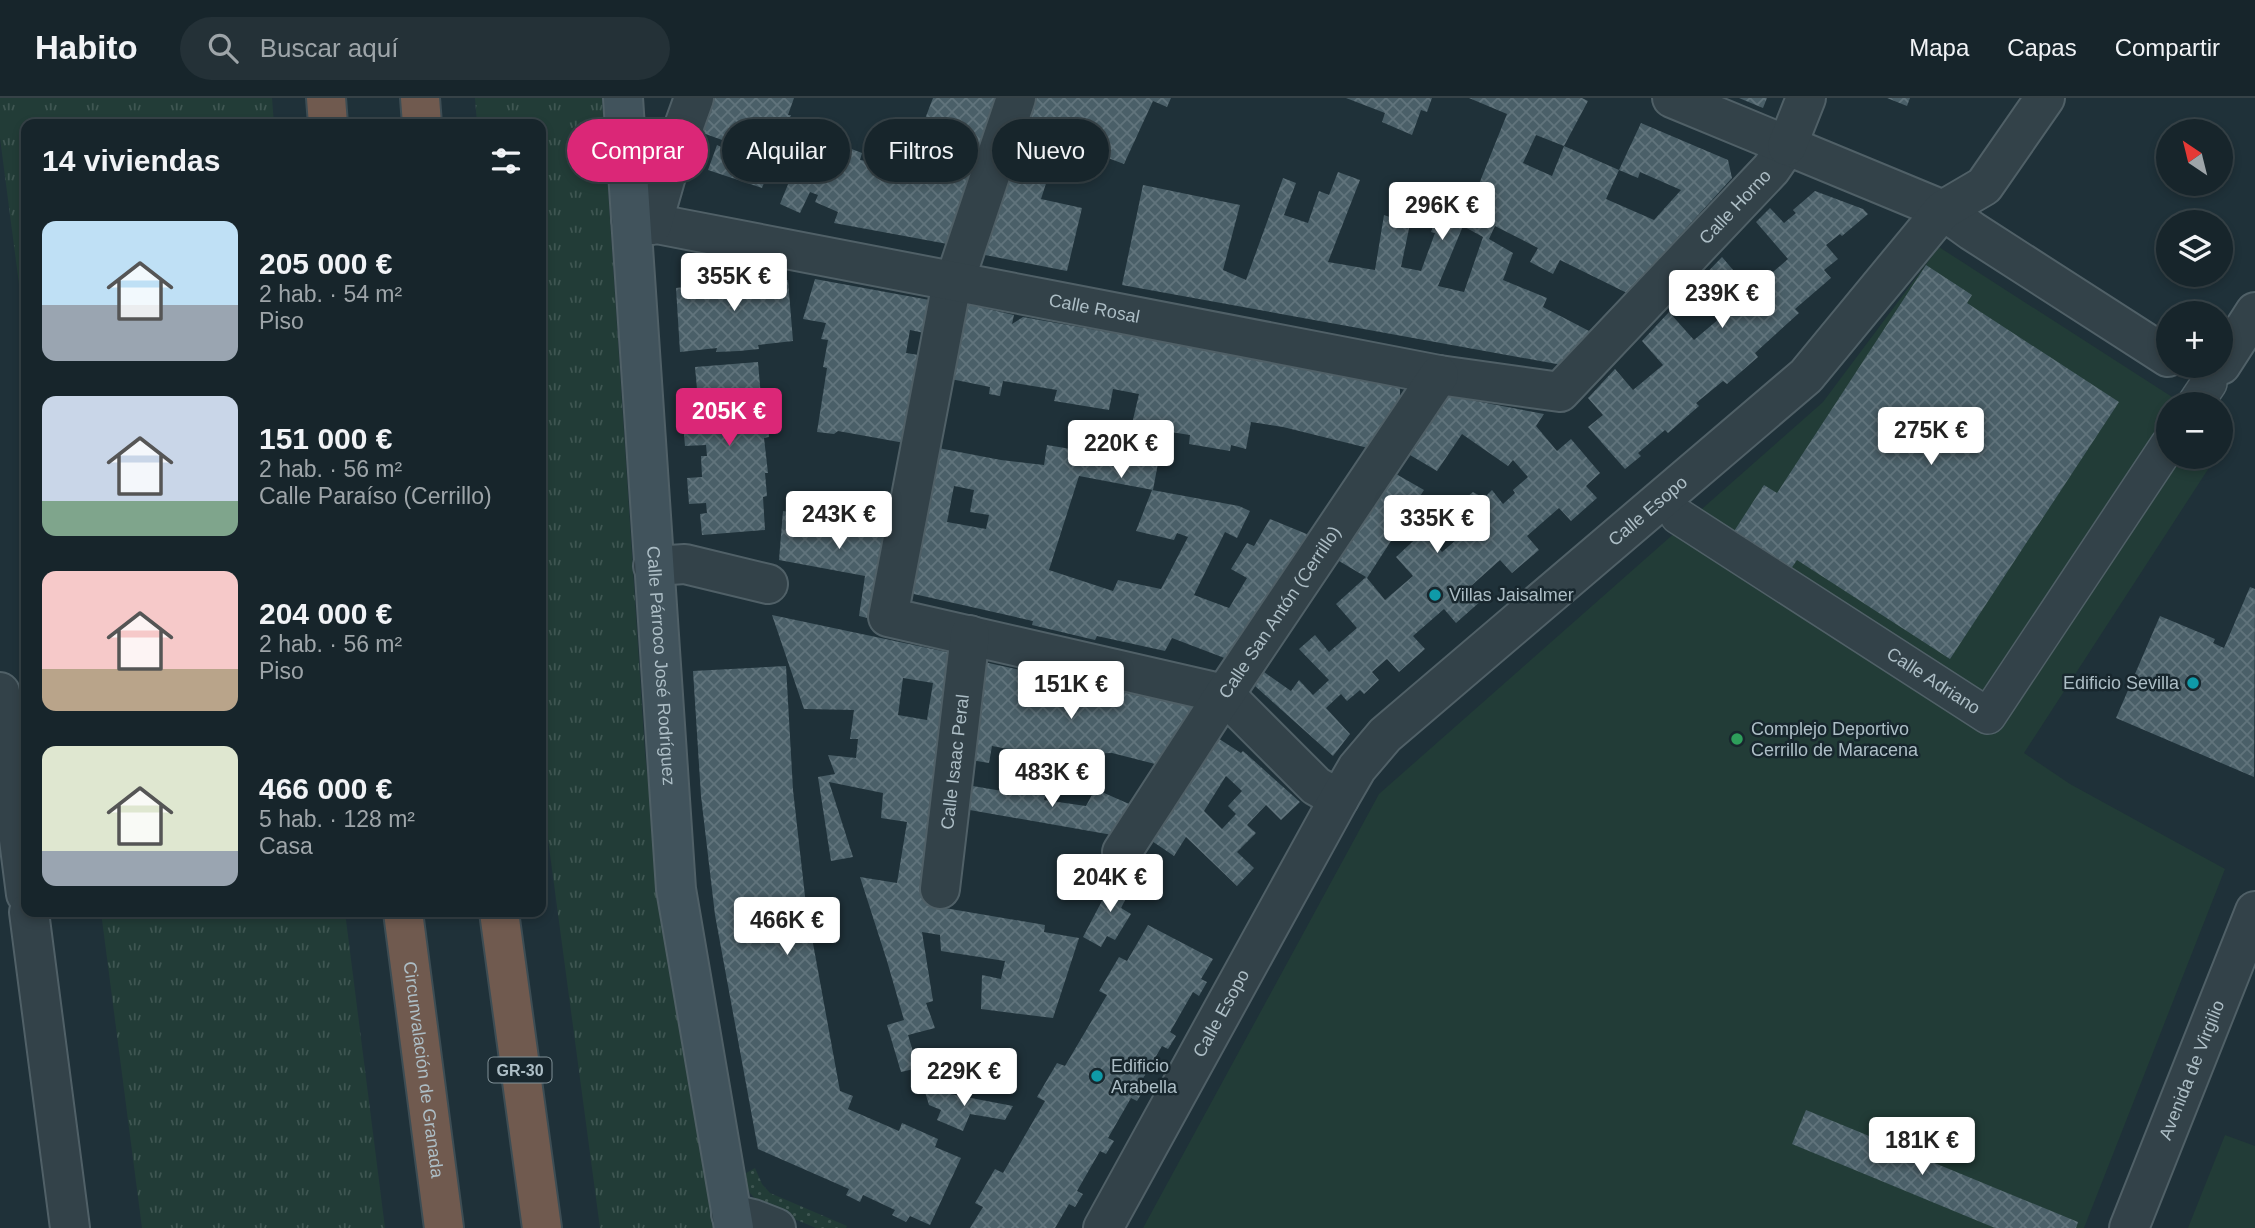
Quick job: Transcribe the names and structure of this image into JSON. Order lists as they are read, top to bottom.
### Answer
{
  "streets": {
    "highway": ["Circunvalación de Granada", "GR-30"],
    "main road": ["Calle Párroco José Rodríguez"],
    "street": [
      "Calle Horno",
      "Calle Rosal",
      "Calle Esopo",
      "Calle San Antón (Cerrillo)",
      "Calle Adriano",
      "Calle Isaac Peral",
      "Avenida de Virgilio"
    ]
  },
  "crossings": [
    ["Calle Horno", "Calle Rosal"],
    ["Calle Rosal", "Calle San Antón (Cerrillo)"],
    ["Calle Rosal", "Calle Párroco José Rodríguez"]
  ],
  "places": [
    "Villas Jaisalmer",
    "Edificio Sevilla",
    "Complejo Deportivo Cerrillo de Maracena",
    "Edificio Arabella"
  ],
  "north": "top left",
  "page": {
    "header": "Habito",
    "search": "Buscar aquí",
    "nav": ["Mapa", "Capas", "Compartir"],
    "map_buttons": ["+", "−"],
    "chip": [
      "Comprar",
      "Alquilar",
      "Filtros",
      "Nuevo"
    ],
    "heading": "14 viviendas",
    "price": [
      "296K €",
      "355K €",
      "239K €",
      "205K €",
      "275K €",
      "220K €",
      "243K €",
      "335K €",
      "151K €",
      "483K €",
      "204K €",
      "466K €",
      "229K €",
      "181K €"
    ],
    "list": [
      {
        "name": "205 000 €",
        "note": "2 hab. · 54 m² · Piso"
      },
      {
        "name": "151 000 €",
        "note": "2 hab. · 56 m² · Calle Paraíso (Cerrillo)"
      },
      {
        "name": "204 000 €",
        "note": "2 hab. · 56 m² · Piso"
      },
      {
        "name": "466 000 €",
        "note": "5 hab. · 128 m² · Casa"
      }
    ]
  }
}
